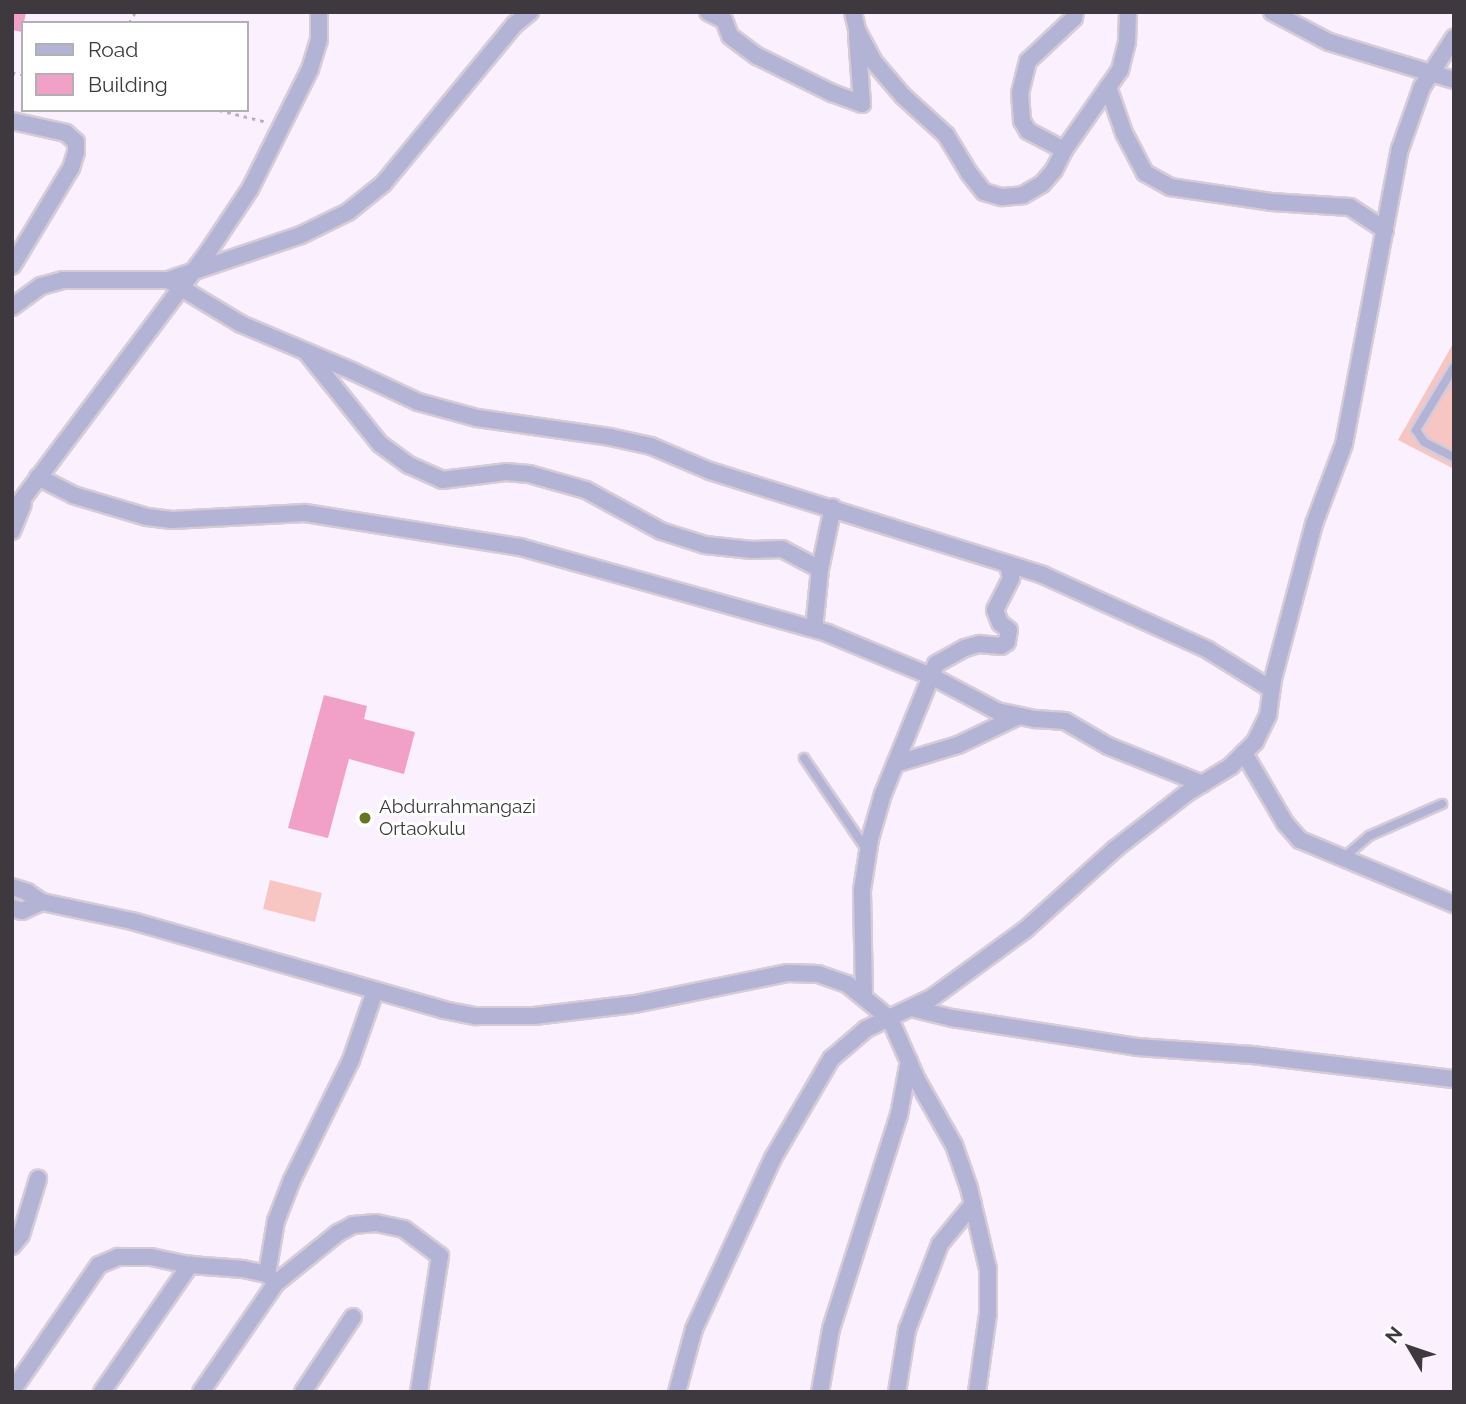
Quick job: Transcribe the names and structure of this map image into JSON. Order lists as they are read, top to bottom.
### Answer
{
  "places": ["Abdurrahmangazi Ortaokulu"],
  "legend": ["Road", "Building"],
  "north": "top left"
}
